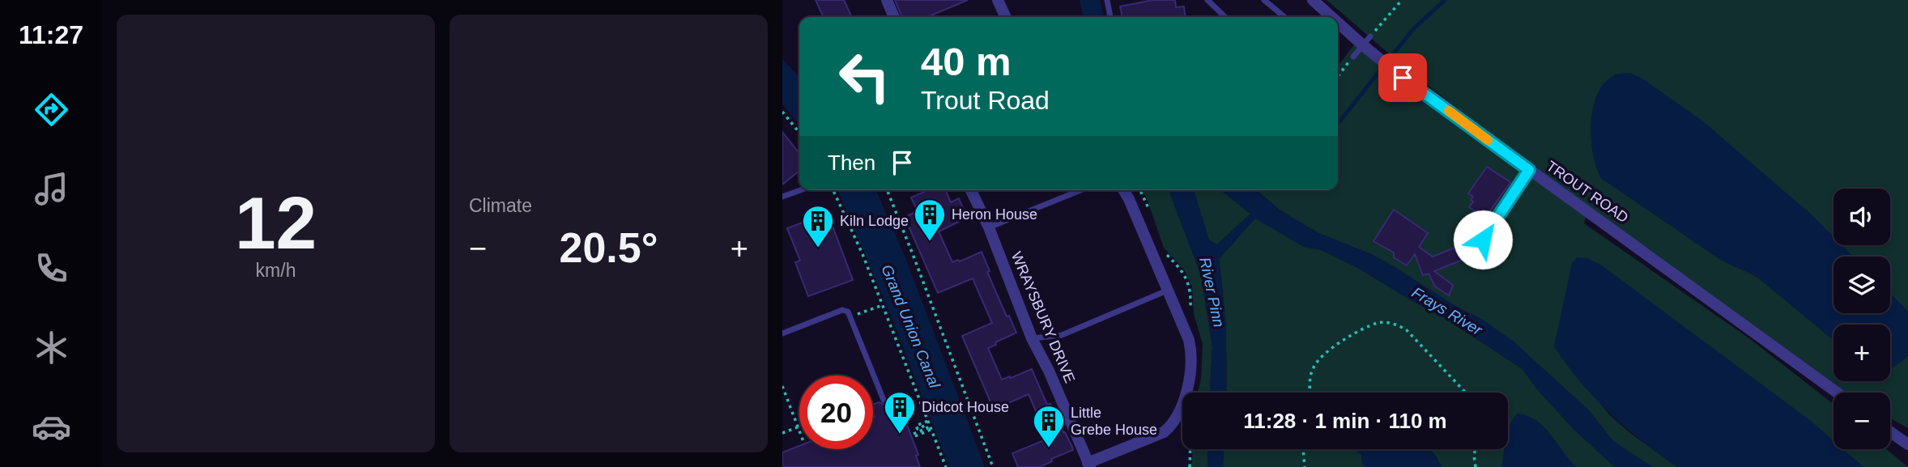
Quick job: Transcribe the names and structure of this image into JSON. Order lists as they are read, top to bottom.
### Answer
{
  "streets": {
    "street": ["TROUT ROAD", "WRAYSBURY DRIVE"]
  },
  "water": ["River Pinn", "Frays River", "Grand Union Canal"],
  "places": {
    "building": [
      "Heron House",
      "Kiln Lodge",
      "Didcot House",
      "Little Grebe House"
    ]
  },
  "page": {
    "tabs": "11:27",
    "tile": [
      ["12", "km/h"],
      "Climate"
    ],
    "turn": ["40 m", "Trout Road"],
    "then": "Then",
    "map_buttons": ["+", "−"],
    "heat": ["−", "20.5°", "+"],
    "limit": "20",
    "trip": "11:28 · 1 min · 110 m"
  }
}
